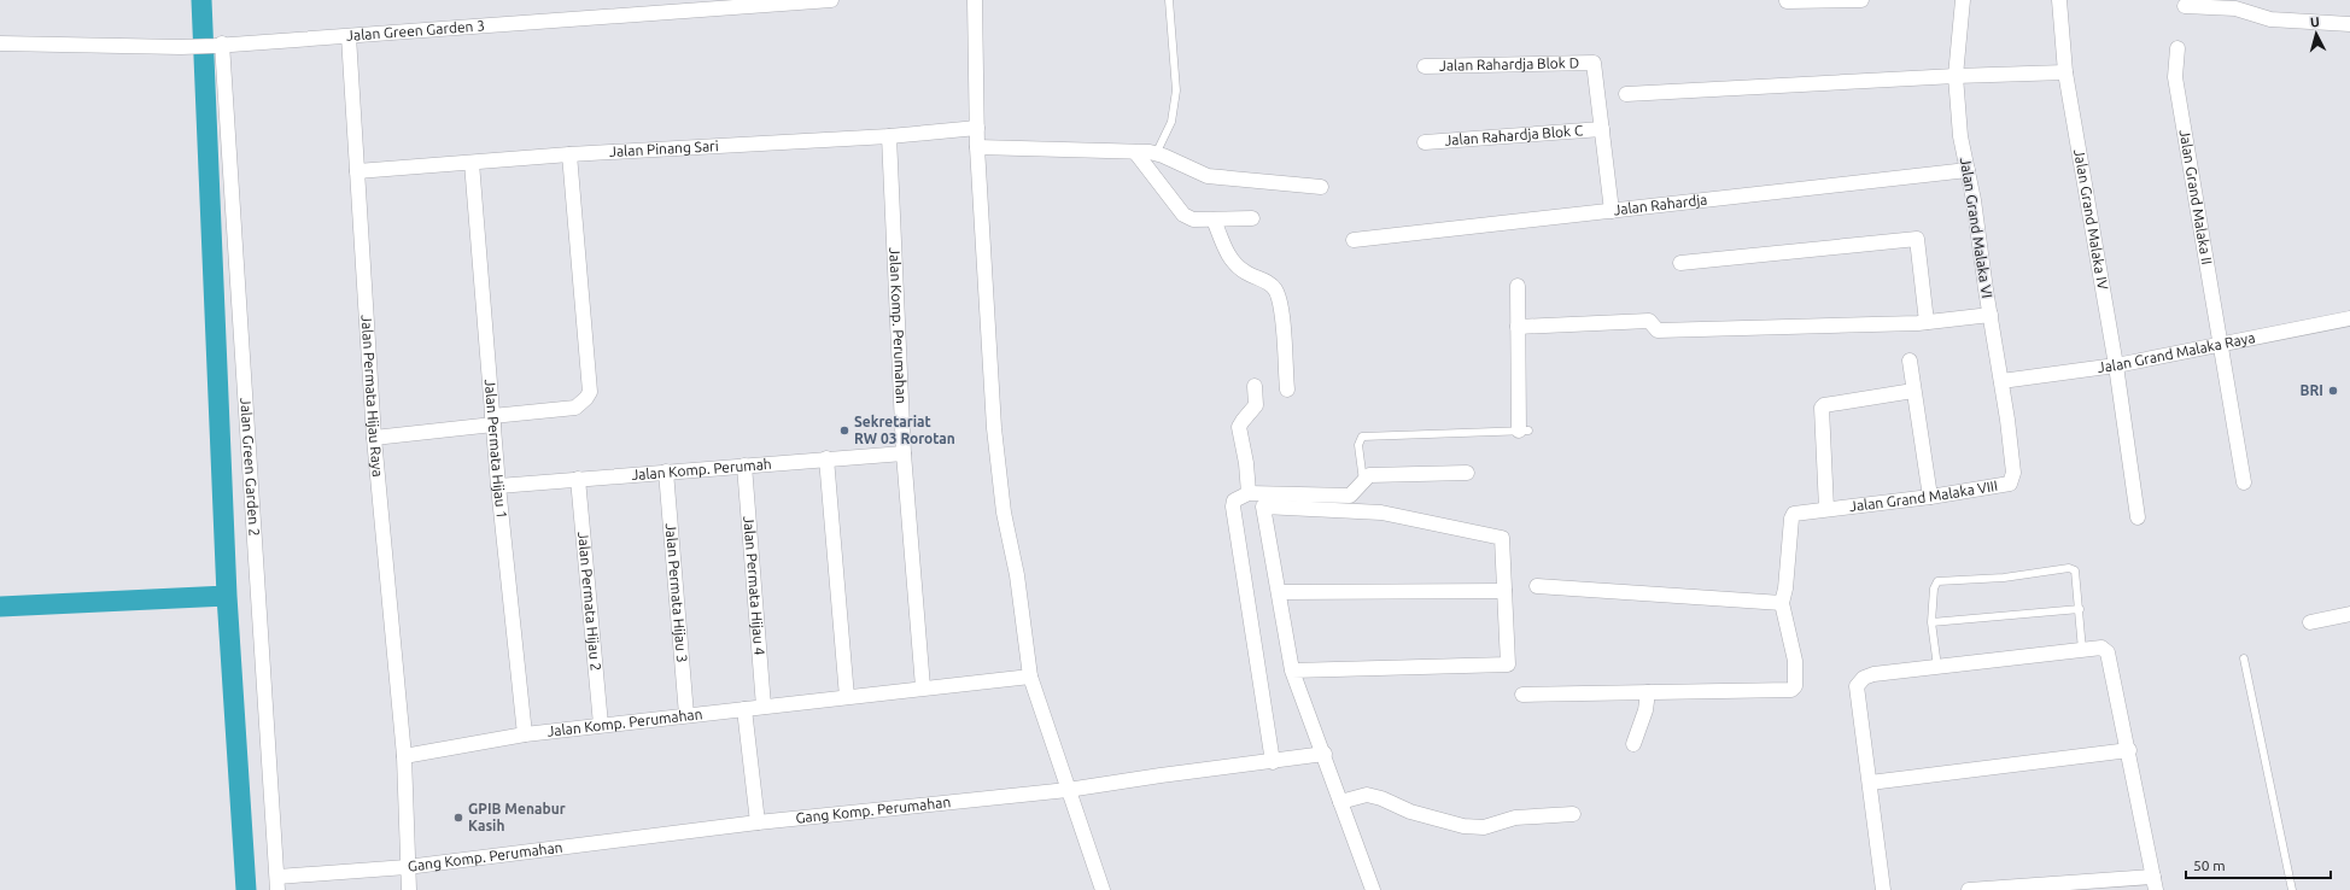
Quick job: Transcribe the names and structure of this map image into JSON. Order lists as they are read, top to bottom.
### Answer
{
  "streets": {
    "street": [
      "Jalan Green Garden 3",
      "Jalan Rahardja Blok D",
      "Jalan Rahardja Blok C",
      "Jalan Pinang Sari",
      "Jalan Grand Malaka II",
      "Jalan Rahardja",
      "Jalan Grand Malaka IV",
      "Jalan Grand Malaka VI",
      "Jalan Komp. Perumahan",
      "Jalan Grand Malaka Raya",
      "Jalan Permata Hijau Raya",
      "Jalan Permata Hijau 1",
      "Jalan Green Garden 2",
      "Jalan Komp. Perumah",
      "Jalan Grand Malaka VIII",
      "Jalan Permata Hijau 4",
      "Jalan Permata Hijau 3",
      "Jalan Permata Hijau 2",
      "Gang Komp. Perumahan"
    ]
  },
  "crossings": [
    ["Jalan Green Garden 3", "Jalan Permata Hijau Raya"],
    ["Jalan Green Garden 3", "Jalan Green Garden 2"],
    ["Jalan Rahardja Blok D", "Jalan Rahardja Blok C"],
    ["Jalan Pinang Sari", "Jalan Komp. Perumahan"],
    ["Jalan Pinang Sari", "Jalan Permata Hijau Raya"],
    ["Jalan Pinang Sari", "Jalan Permata Hijau 1"],
    ["Jalan Grand Malaka II", "Jalan Grand Malaka Raya"],
    ["Jalan Rahardja", "Jalan Grand Malaka VI"],
    ["Jalan Grand Malaka IV", "Jalan Grand Malaka Raya"],
    ["Jalan Grand Malaka VI", "Jalan Grand Malaka Raya"],
    ["Jalan Grand Malaka VI", "Jalan Grand Malaka VIII"],
    ["Jalan Komp. Perumahan", "Jalan Permata Hijau Raya"],
    ["Jalan Komp. Perumahan", "Jalan Permata Hijau 1"],
    ["Jalan Komp. Perumahan", "Jalan Komp. Perumah"],
    ["Jalan Komp. Perumahan", "Jalan Permata Hijau 4"],
    ["Jalan Komp. Perumahan", "Jalan Permata Hijau 3"],
    ["Jalan Komp. Perumahan", "Jalan Permata Hijau 2"],
    ["Jalan Permata Hijau 1", "Jalan Komp. Perumah"],
    ["Jalan Green Garden 2", "Gang Komp. Perumahan"],
    ["Jalan Komp. Perumah", "Jalan Permata Hijau 4"],
    ["Jalan Komp. Perumah", "Jalan Permata Hijau 3"],
    ["Jalan Komp. Perumah", "Jalan Permata Hijau 2"]
  ],
  "places": ["BRI", "Sekretariat RW 03 Rorotan", "GPIB Menabur Kasih"],
  "scale_bar": "50 m",
  "north": "top"
}
